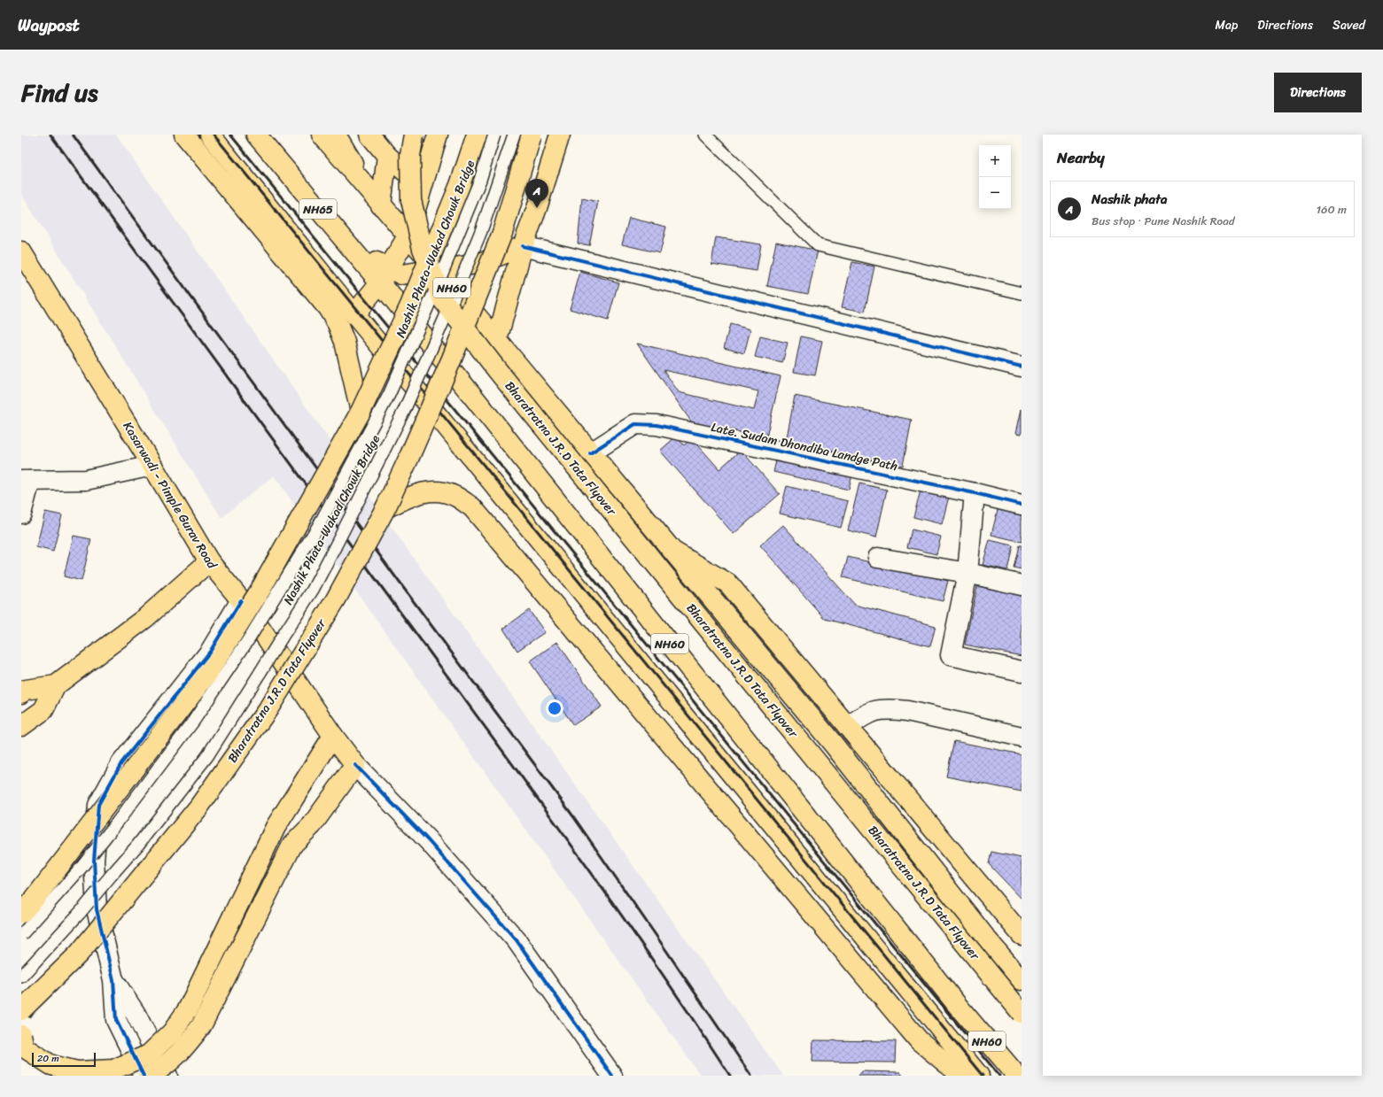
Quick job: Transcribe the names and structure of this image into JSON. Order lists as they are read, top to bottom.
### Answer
{
  "streets": {
    "main road": [
      "NH65",
      "NH60",
      "Bharatratna J.R.D Tata Flyover",
      "Kasarwadi - Pimple Gurav Road"
    ],
    "street": ["Late. Sudam Dhondiba Landge Path"],
    "lane": ["Nashik Phata-Wakad Chowk Bridge"]
  },
  "crossings": [
    ["NH65", "NH60"],
    ["NH60", "Late. Sudam Dhondiba Landge Path"]
  ],
  "scale_bar": "20 m",
  "page": {
    "header": "Waypost",
    "nav": ["Map", "Directions", "Saved"],
    "title": "Find us",
    "buttons": "Directions",
    "heading": "Nearby",
    "map_buttons": ["+", "−"],
    "pins": "A",
    "list": [
      {
        "mark": "A",
        "name": "Nashik phata",
        "note": "Bus stop · Pune Nashik Road",
        "value": "160 m"
      }
    ],
    "scale": "20 m"
  }
}
